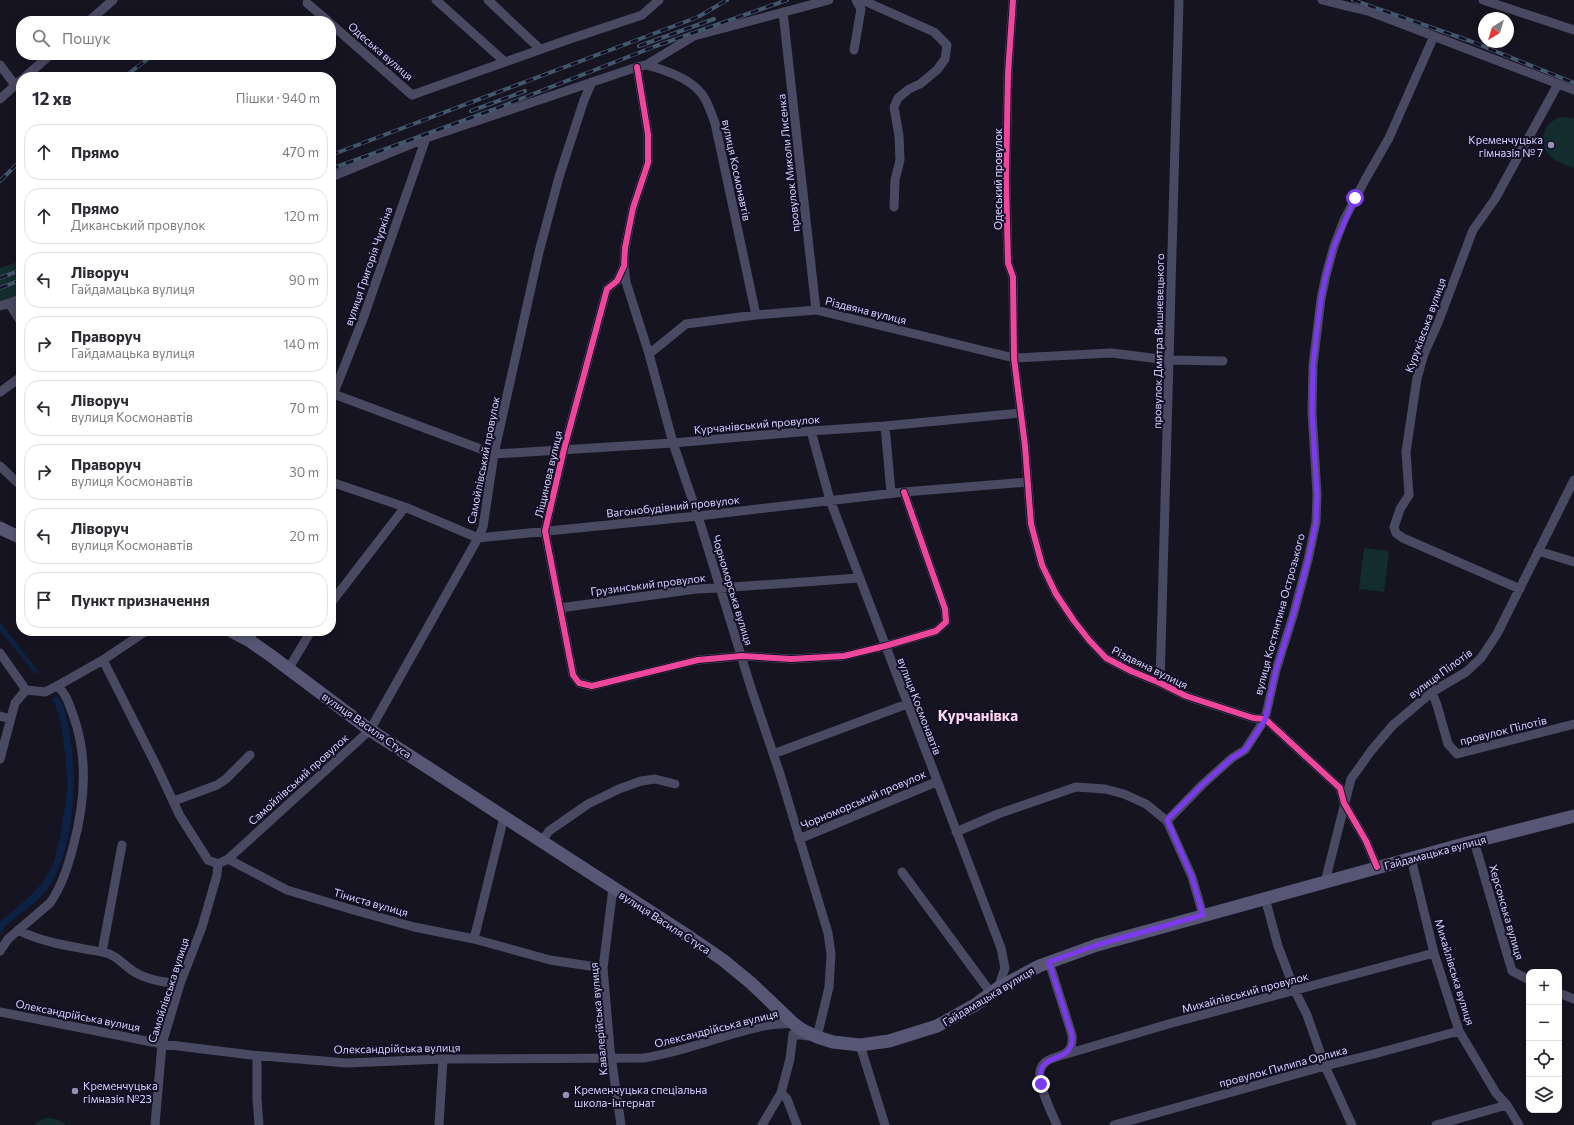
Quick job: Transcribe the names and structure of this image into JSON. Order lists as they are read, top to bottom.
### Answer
{
  "streets": {
    "main road": ["вулиця Василя Стуса", "Гайдамацька вулиця"],
    "street": [
      "Одеська вулиця",
      "провулок Миколи Лисенка",
      "вулиця Космонавтів",
      "Одеський провулок",
      "вулиця Григорія Чуркіна",
      "Різдвяна вулиця",
      "Куруківська вулиця",
      "провулок Дмитра Вишневецького",
      "Курчанівський провулок",
      "Самойлівський провулок",
      "Ліщинова вулиця",
      "Вагонобудівний провулок",
      "Грузинський провулок",
      "Чорноморська вулиця",
      "вулиця Костянтина Острозького",
      "вулиця Пілотів",
      "провулок Пілотів",
      "Чорноморський провулок",
      "Тіниста вулиця",
      "Херсонська вулиця",
      "Михайлівська вулиця",
      "Самойлівська вулиця",
      "Михайлівський провулок",
      "Олександрійська вулиця",
      "Кавалерійська вулиця",
      "провулок Пилипа Орлика"
    ]
  },
  "crossings": [
    ["провулок Миколи Лисенка", "Різдвяна вулиця"],
    ["вулиця Космонавтів", "Різдвяна вулиця"],
    ["вулиця Космонавтів", "Курчанівський провулок"],
    ["вулиця Космонавтів", "Ліщинова вулиця"],
    ["вулиця Космонавтів", "Вагонобудівний провулок"],
    ["вулиця Космонавтів", "Грузинський провулок"],
    ["вулиця Космонавтів", "Чорноморський провулок"],
    ["вулиця Космонавтів", "Гайдамацька вулиця"],
    ["Одеський провулок", "Різдвяна вулиця"],
    ["Різдвяна вулиця", "провулок Дмитра Вишневецького"],
    ["Різдвяна вулиця", "Курчанівський провулок"],
    ["Різдвяна вулиця", "Вагонобудівний провулок"],
    ["Різдвяна вулиця", "Чорноморська вулиця"],
    ["Різдвяна вулиця", "вулиця Костянтина Острозького"],
    ["Куруківська вулиця", "вулиця Пілотів"],
    ["Курчанівський провулок", "Самойлівський провулок"],
    ["Курчанівський провулок", "Ліщинова вулиця"],
    ["Курчанівський провулок", "Чорноморська вулиця"],
    ["Самойлівський провулок", "Вагонобудівний провулок"],
    ["Самойлівський провулок", "вулиця Василя Стуса"],
    ["Самойлівський провулок", "Тіниста вулиця"],
    ["Ліщинова вулиця", "Вагонобудівний провулок"],
    ["Ліщинова вулиця", "Грузинський провулок"],
    ["Ліщинова вулиця", "Чорноморська вулиця"],
    ["Вагонобудівний провулок", "Чорноморська вулиця"],
    ["Грузинський провулок", "Чорноморська вулиця"],
    ["Чорноморська вулиця", "вулиця Василя Стуса"],
    ["Чорноморська вулиця", "Чорноморський провулок"],
    ["Чорноморська вулиця", "Гайдамацька вулиця"],
    ["вулиця Пілотів", "провулок Пілотів"],
    ["вулиця Пілотів", "Гайдамацька вулиця"],
    ["вулиця Василя Стуса", "Гайдамацька вулиця"],
    ["вулиця Василя Стуса", "Олександрійська вулиця"],
    ["вулиця Василя Стуса", "Кавалерійська вулиця"],
    ["Гайдамацька вулиця", "Херсонська вулиця"],
    ["Гайдамацька вулиця", "Михайлівська вулиця"],
    ["Тіниста вулиця", "Кавалерійська вулиця"],
    ["Михайлівська вулиця", "Михайлівський провулок"],
    ["Михайлівська вулиця", "провулок Пилипа Орлика"],
    ["Самойлівська вулиця", "Олександрійська вулиця"],
    ["Олександрійська вулиця", "Кавалерійська вулиця"]
  ],
  "districts": ["Курчанівка"],
  "places": ["Кременчуцька гімназія № 7", "Кременчуцька гімназія №23", "Кременчуцька спеціальна школа-інтернат"],
  "north": "bottom left",
  "page": {
    "search": "Пошук",
    "heading": ["12 хв", "Пішки · 940 m"],
    "list": [
      ["Прямо", "470 m"],
      ["Прямо", "Диканський провулок", "120 m"],
      ["Ліворуч", "Гайдамацька вулиця", "90 m"],
      ["Праворуч", "Гайдамацька вулиця", "140 m"],
      ["Ліворуч", "вулиця Космонавтів", "70 m"],
      ["Праворуч", "вулиця Космонавтів", "30 m"],
      ["Ліворуч", "вулиця Космонавтів", "20 m"],
      "Пункт призначення"
    ],
    "map_buttons": ["+", "−"]
  }
}
